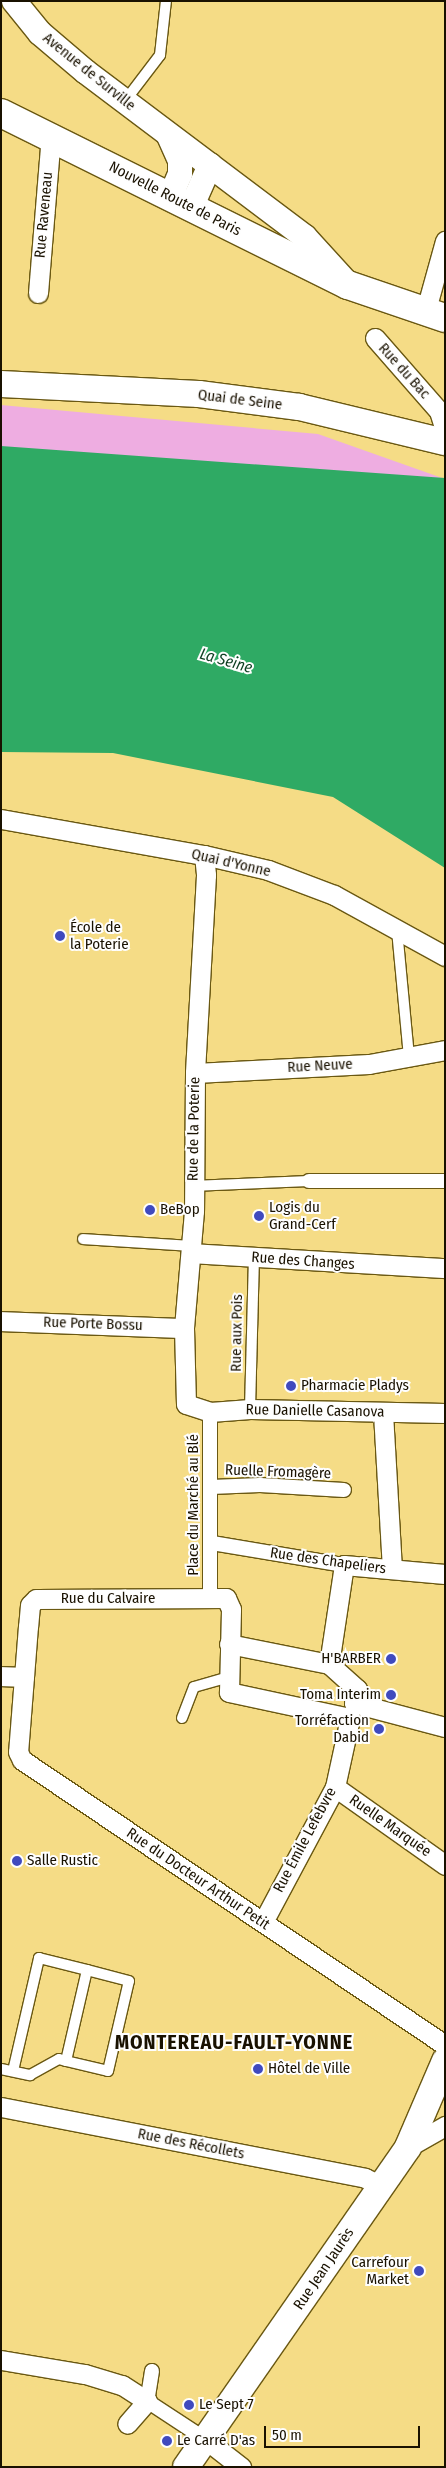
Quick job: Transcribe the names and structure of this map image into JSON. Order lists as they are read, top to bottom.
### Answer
{
  "streets": {
    "main road": ["Nouvelle Route de Paris", "Quai de Seine", "Rue Jean Jaurès"],
    "street": [
      "Avenue de Surville",
      "Rue Raveneau",
      "Rue du Bac",
      "Quai d'Yonne",
      "Rue Neuve",
      "Rue de la Poterie",
      "Rue des Changes",
      "Rue Porte Bossu",
      "Rue Danielle Casanova",
      "Ruelle Fromagère",
      "Place du Marché au Blé",
      "Rue des Chapeliers",
      "Rue du Calvaire",
      "Ruelle Marquée",
      "Rue Émile Lefebvre",
      "Rue du Docteur Arthur Petit",
      "Rue des Récollets"
    ],
    "lane": ["Rue aux Pois"]
  },
  "crossings": [
    ["Avenue de Surville", "Nouvelle Route de Paris"],
    ["Nouvelle Route de Paris", "Rue Raveneau"],
    ["Quai d'Yonne", "Rue de la Poterie"],
    ["Rue Neuve", "Rue de la Poterie"],
    ["Rue de la Poterie", "Rue des Changes"],
    ["Rue de la Poterie", "Rue Porte Bossu"],
    ["Rue de la Poterie", "Rue Danielle Casanova"],
    ["Rue des Changes", "Rue aux Pois"],
    ["Rue aux Pois", "Rue Danielle Casanova"],
    ["Rue Danielle Casanova", "Place du Marché au Blé"],
    ["Ruelle Fromagère", "Place du Marché au Blé"],
    ["Place du Marché au Blé", "Rue des Chapeliers"],
    ["Place du Marché au Blé", "Rue du Calvaire"],
    ["Rue du Calvaire", "Rue du Docteur Arthur Petit"],
    ["Ruelle Marquée", "Rue Émile Lefebvre"],
    ["Rue Émile Lefebvre", "Rue du Docteur Arthur Petit"],
    ["Rue des Récollets", "Rue Jean Jaurès"]
  ],
  "districts": ["MONTEREAU-FAULT-YONNE"],
  "water": ["La Seine"],
  "places": [
    "École de la Poterie",
    "BeBop",
    "Logis du Grand-Cerf",
    "Pharmacie Pladys",
    "H'BARBER",
    "Toma Interim",
    "Torréfaction Dabid",
    "Salle Rustic",
    "Hôtel de Ville",
    "Carrefour Market",
    "Le Sept 7",
    "Le Carré D'as"
  ],
  "scale_bar": "50 m"
}
